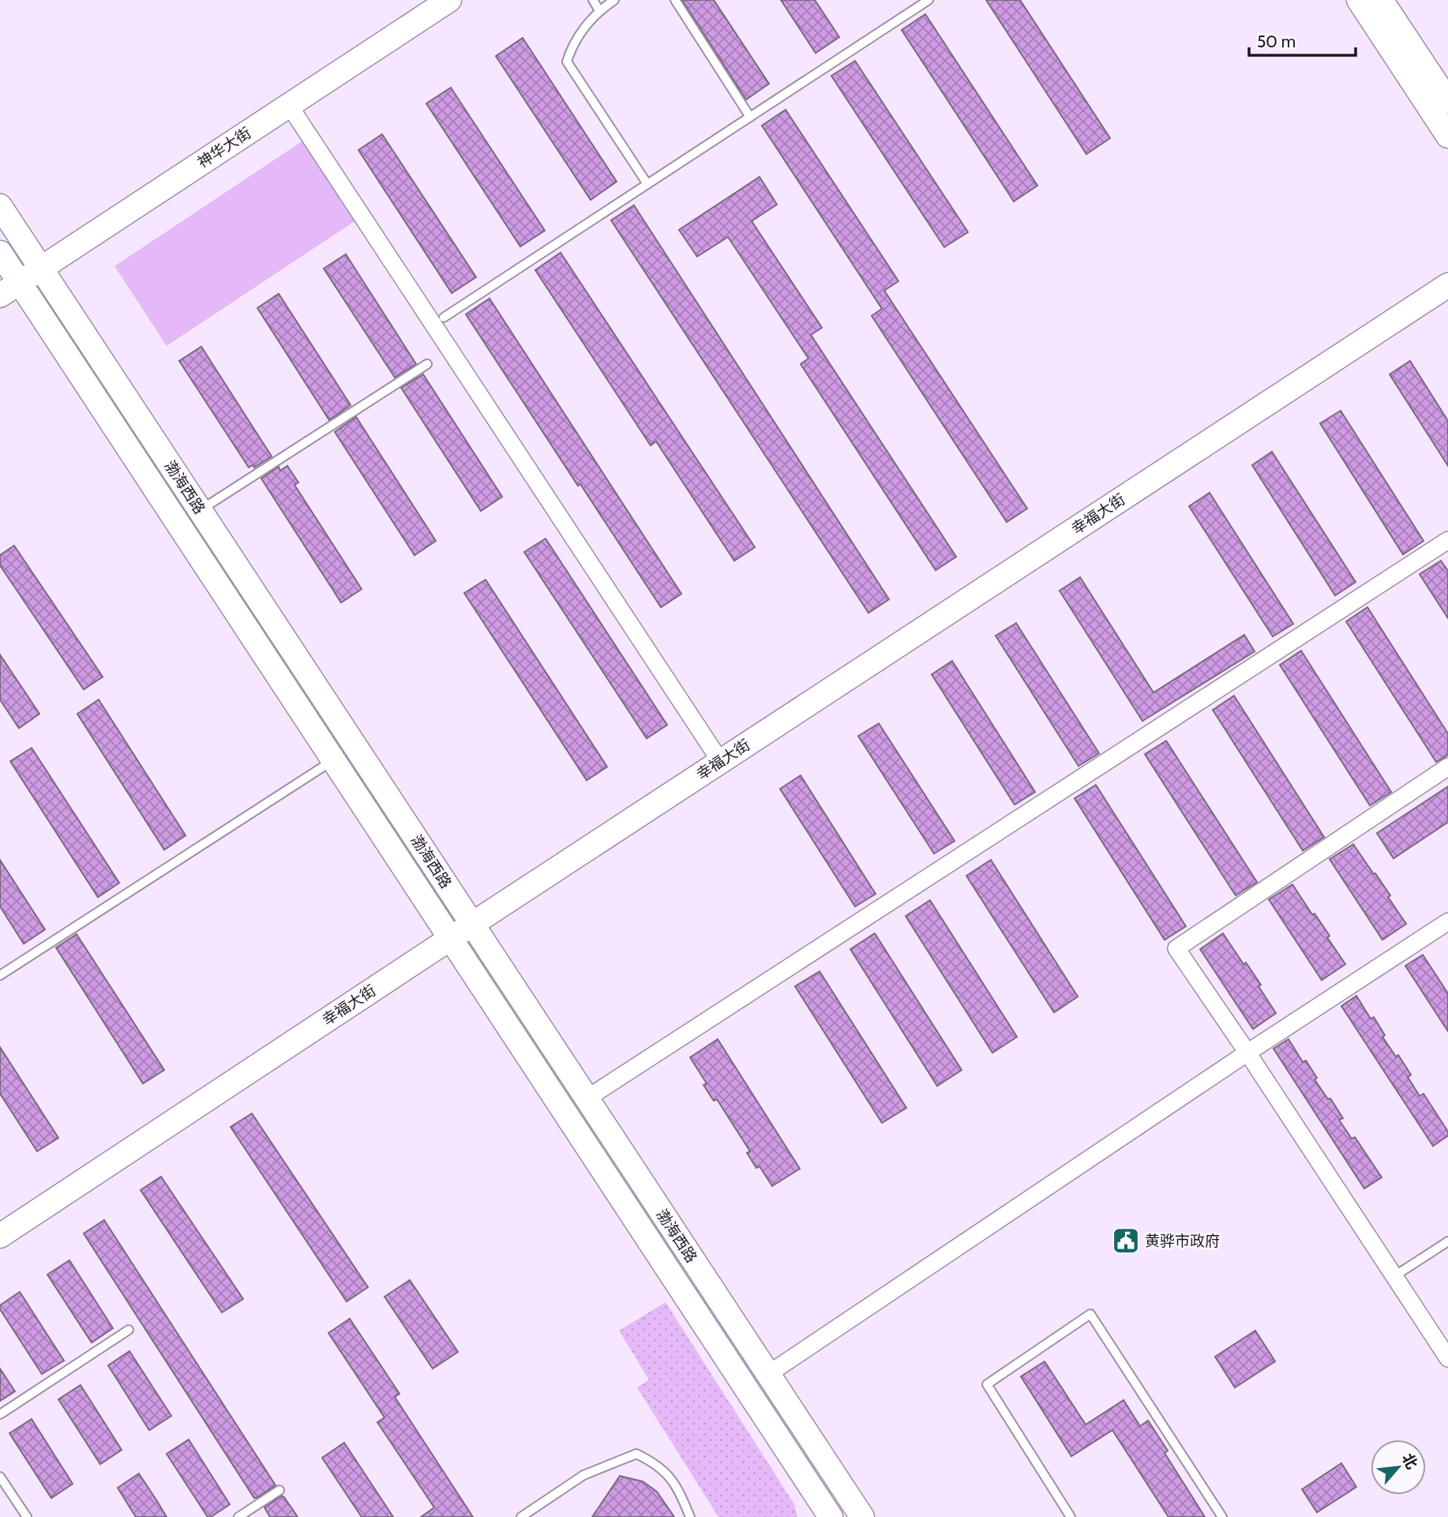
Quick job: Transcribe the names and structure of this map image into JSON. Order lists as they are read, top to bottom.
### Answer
{
  "streets": {
    "main road": ["神华大街", "渤海西路", "幸福大街"]
  },
  "crossings": [
    ["神华大街", "渤海西路"],
    ["渤海西路", "幸福大街"]
  ],
  "places": {
    "public building": ["黄骅市政府"]
  },
  "scale_bar": "50 m",
  "north": "top right"
}
